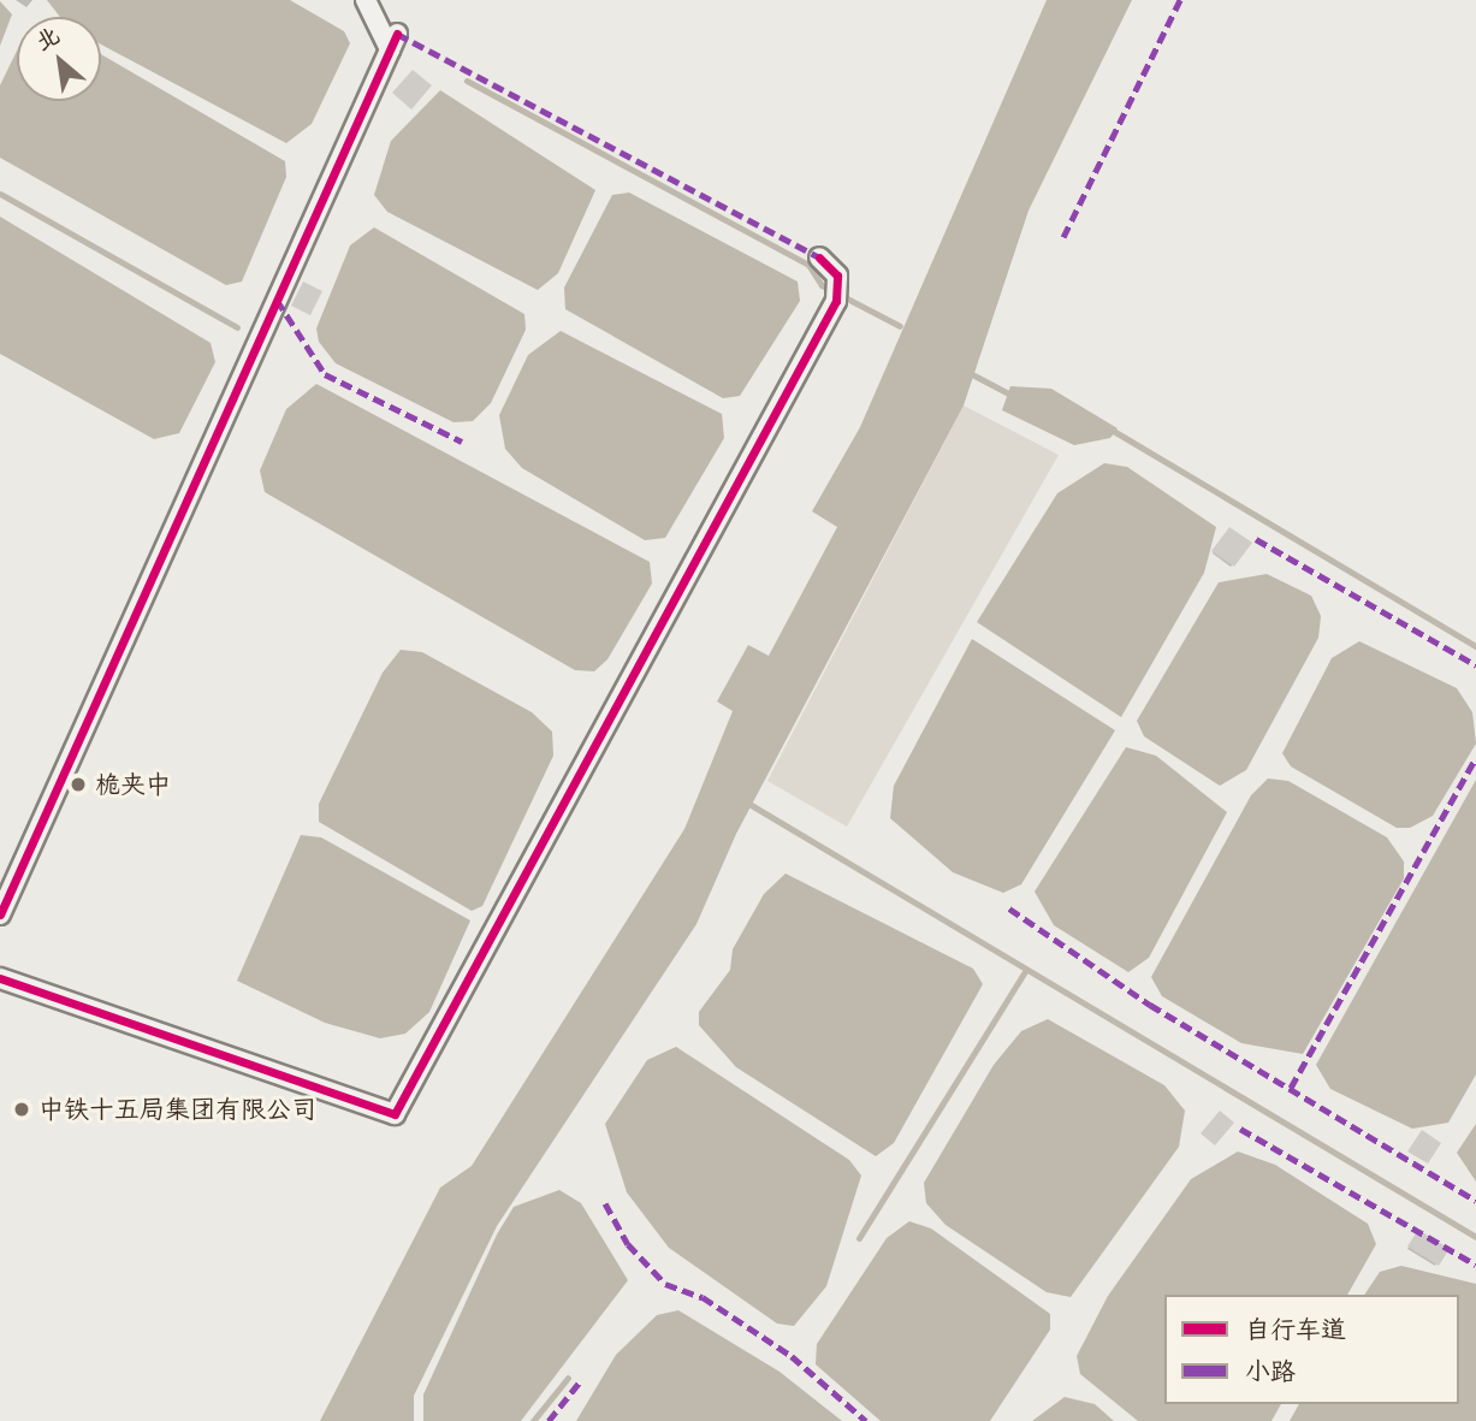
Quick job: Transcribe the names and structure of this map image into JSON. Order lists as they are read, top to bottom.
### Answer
{
  "places": ["桅夹中", "中铁十五局集团有限公司"],
  "legend": ["自行车道", "小路"],
  "north": "top left"
}
